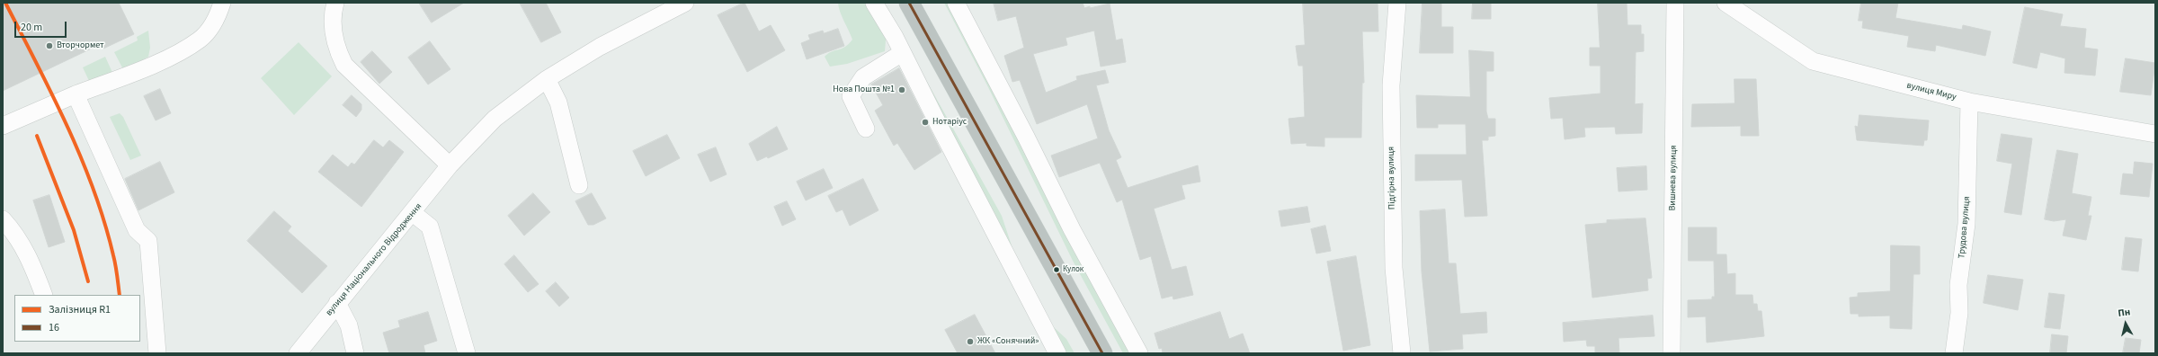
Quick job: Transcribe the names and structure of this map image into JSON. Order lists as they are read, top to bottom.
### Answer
{
  "streets": {
    "street": [
      "вулиця Миру",
      "Підгірна вулиця",
      "Вишнева вулиця",
      "Трудова вулиця",
      "вулиця Національного Відродження"
    ]
  },
  "crossings": [
    ["вулиця Миру", "Трудова вулиця"]
  ],
  "places": [
    "Вторчормет",
    "Нова Пошта №1",
    "Нотаріус",
    "Кулок",
    "ЖК «Сонячний»"
  ],
  "lines": ["rail line R1", "transit line 16"],
  "legend": ["Залізниця R1", "16"],
  "scale_bar": "20 m",
  "north": "top"
}
